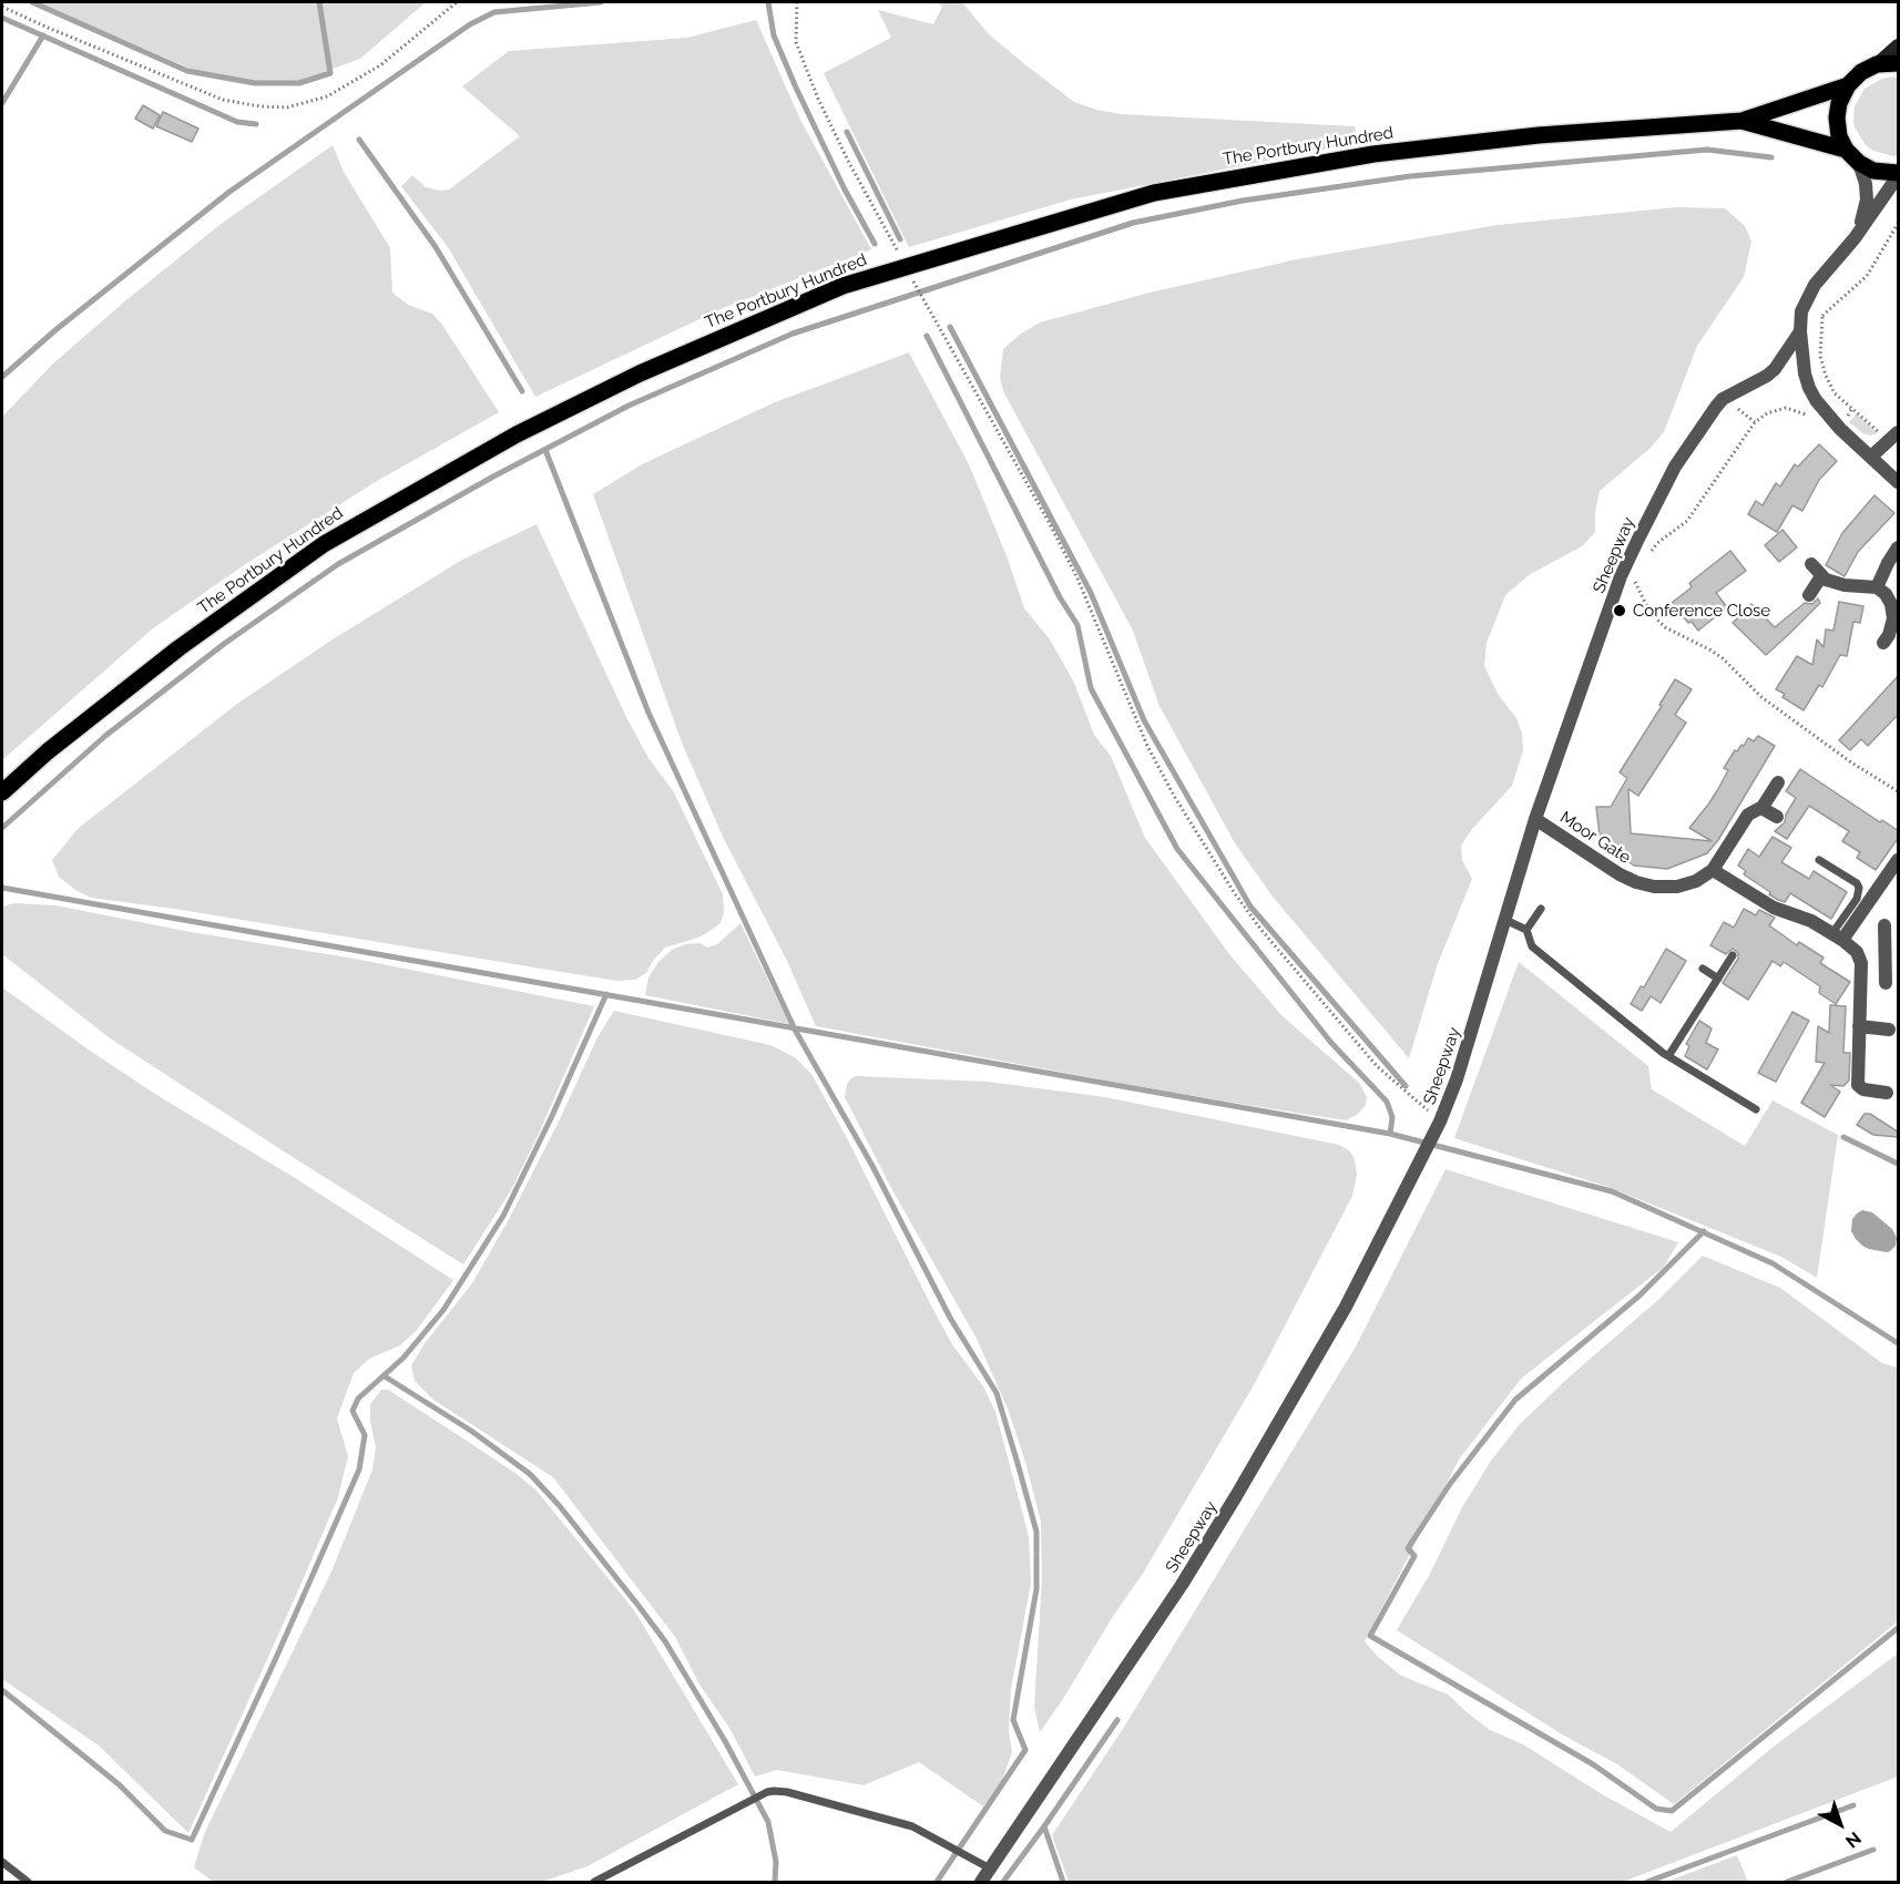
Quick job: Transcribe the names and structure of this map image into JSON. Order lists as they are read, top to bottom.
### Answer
{
  "streets": {
    "main road": ["The Portbury Hundred"],
    "street": ["Sheepway", "Moor Gate"]
  },
  "crossings": [
    ["Sheepway", "Moor Gate"]
  ],
  "places": ["Conference Close"],
  "north": "bottom right"
}
